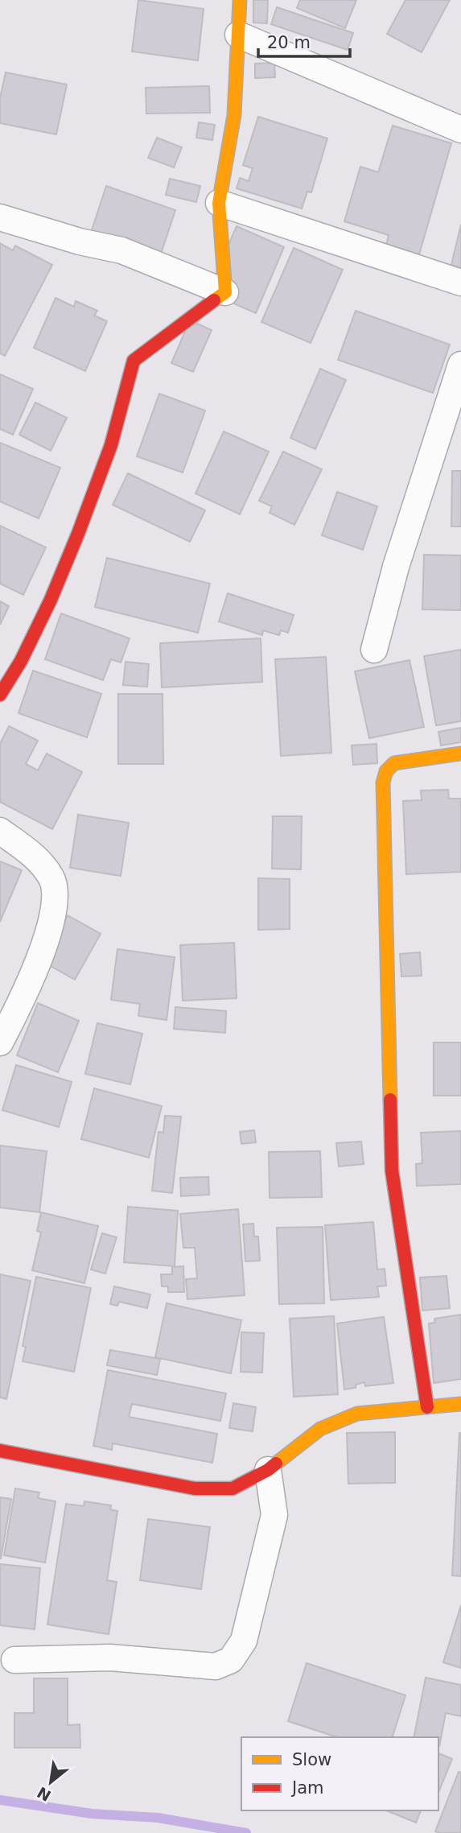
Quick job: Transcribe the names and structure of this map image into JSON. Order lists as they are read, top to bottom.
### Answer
{
  "legend": ["Slow", "Jam"],
  "scale_bar": "20 m",
  "north": "bottom left"
}
